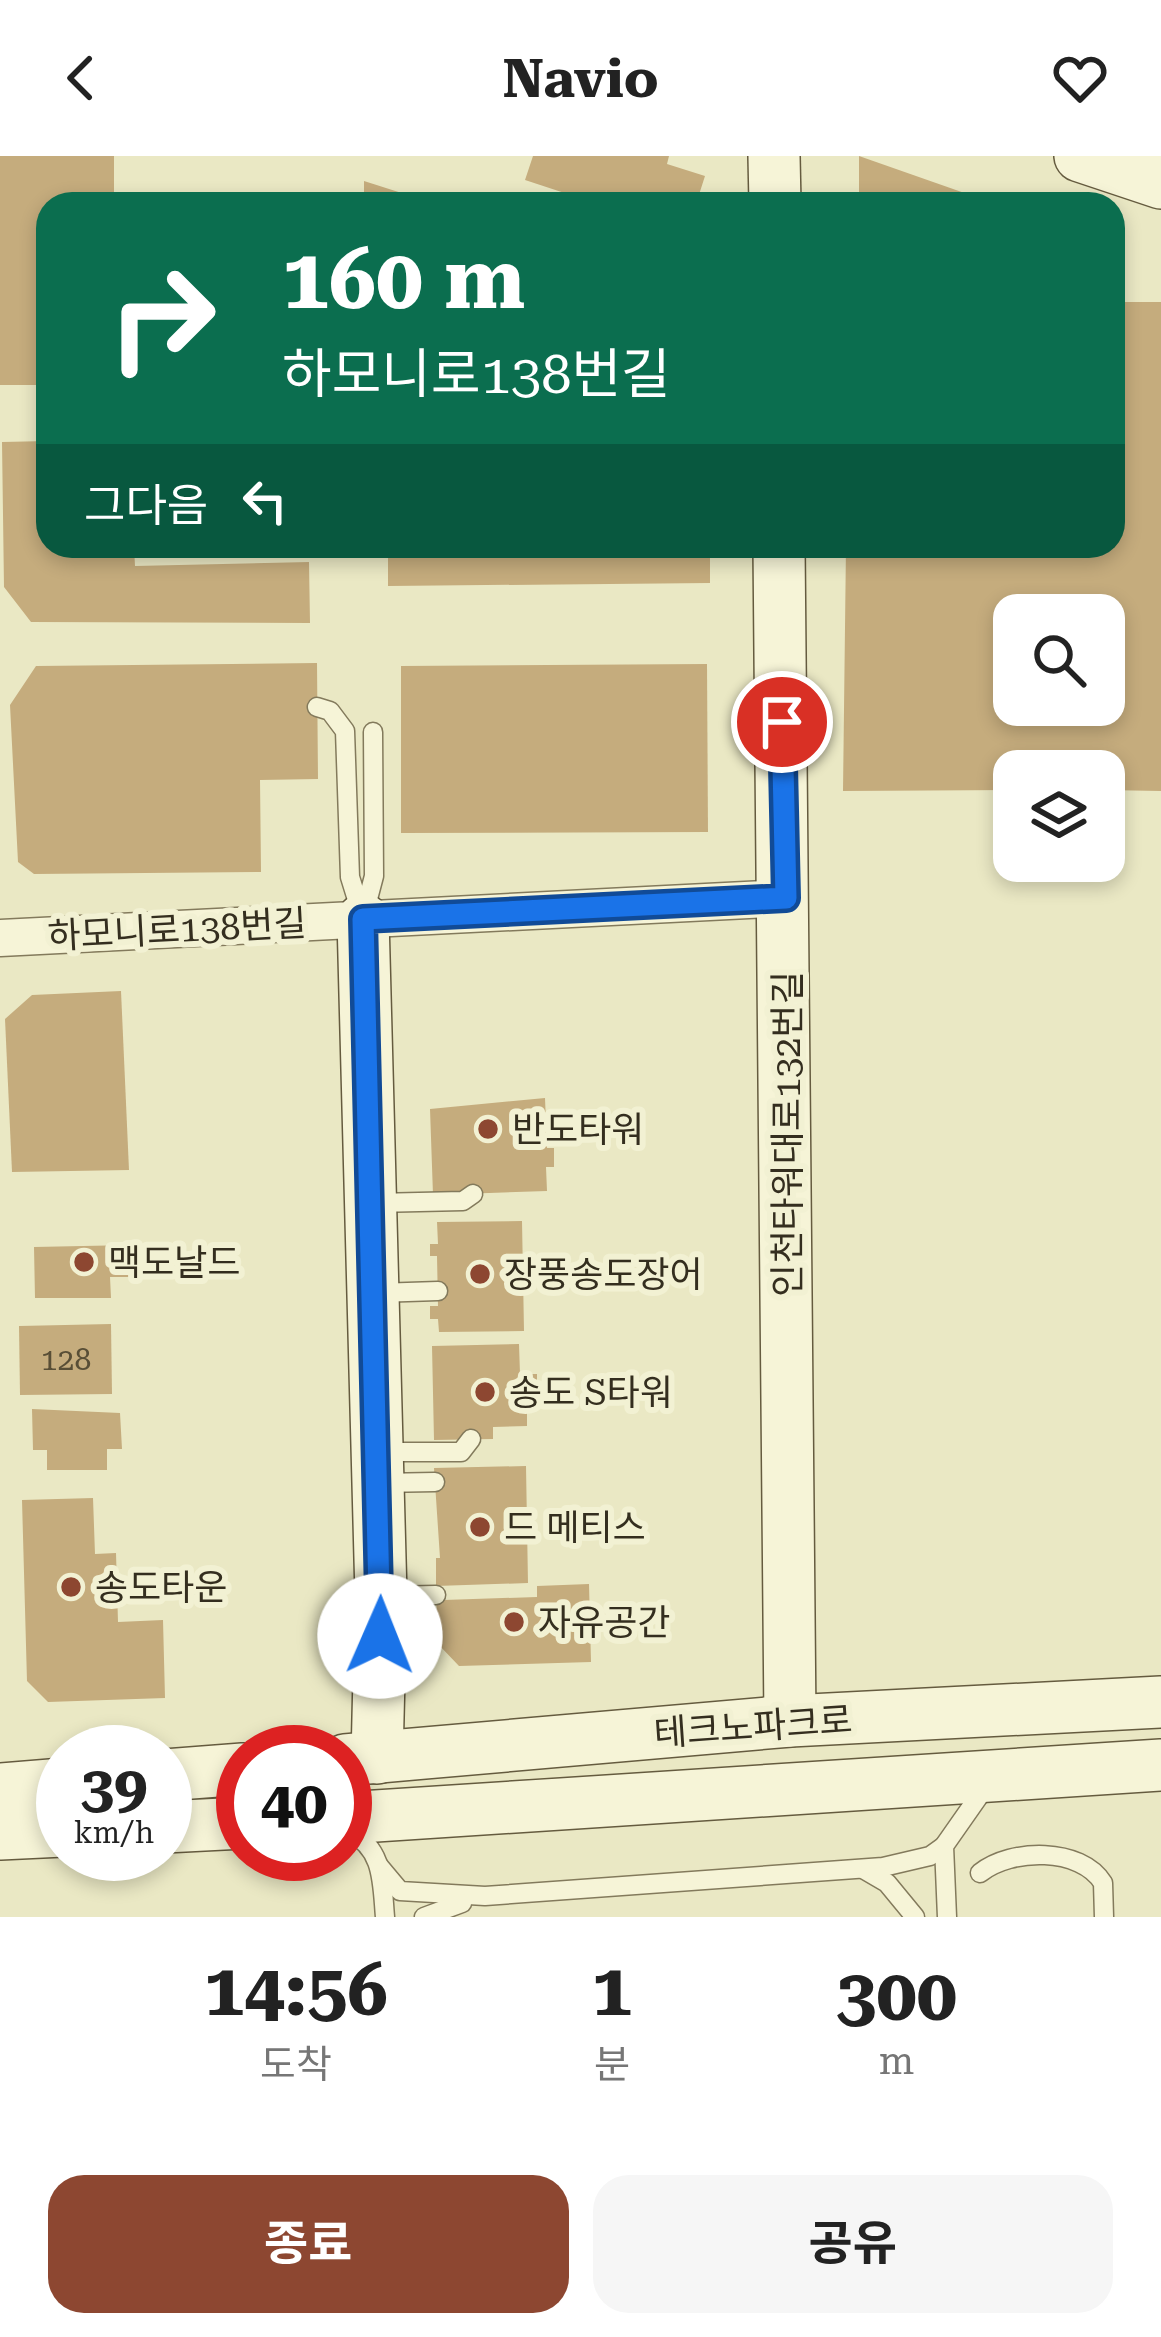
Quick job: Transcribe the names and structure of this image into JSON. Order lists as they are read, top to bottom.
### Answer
{
  "streets": {
    "street": ["하모니로138번길", "인천타워대로132번길", "테크노파크로"]
  },
  "crossings": [
    ["하모니로138번길", "인천타워대로132번길"],
    ["인천타워대로132번길", "테크노파크로"]
  ],
  "places": [
    "반도타워",
    "맥도날드",
    "장풍송도장어",
    "송도 S타워",
    "드 메티스",
    "송도타운",
    "자유공간"
  ],
  "house_numbers": ["128"],
  "page": {
    "header": "Navio",
    "turn": ["160 m", "하모니로138번길"],
    "then": "그다음",
    "speed": "39 km/h",
    "limit": "40",
    "eta": [
      "14:56",
      "도착",
      "1",
      "분",
      "300",
      "m"
    ],
    "buttons": ["종료", "공유"]
  }
}
